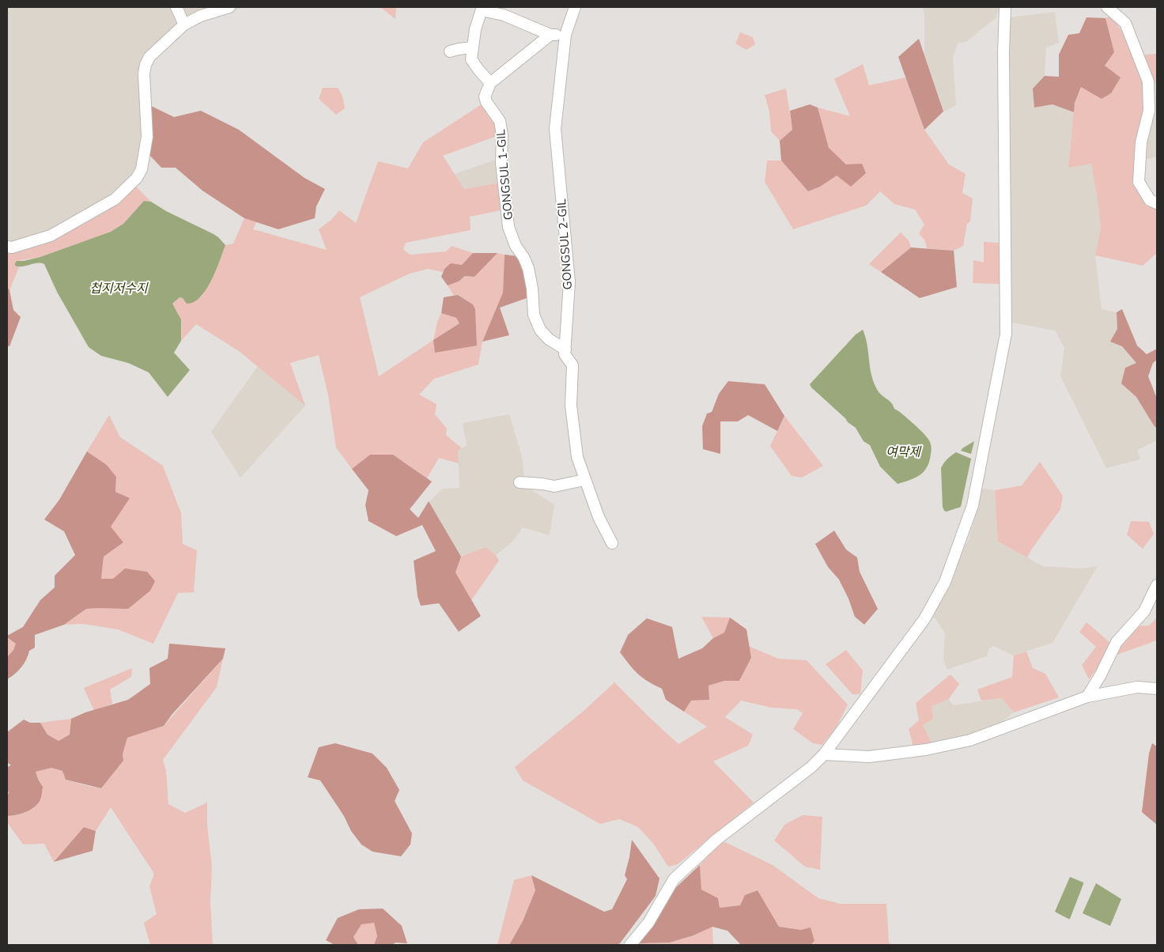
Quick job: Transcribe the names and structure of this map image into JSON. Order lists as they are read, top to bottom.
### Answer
{
  "streets": {
    "street": ["GONGSUL 1-GIL", "GONGSUL 2-GIL"]
  },
  "crossings": [
    ["GONGSUL 1-GIL", "GONGSUL 2-GIL"]
  ],
  "water": ["첩지저수지", "여막제"]
}
